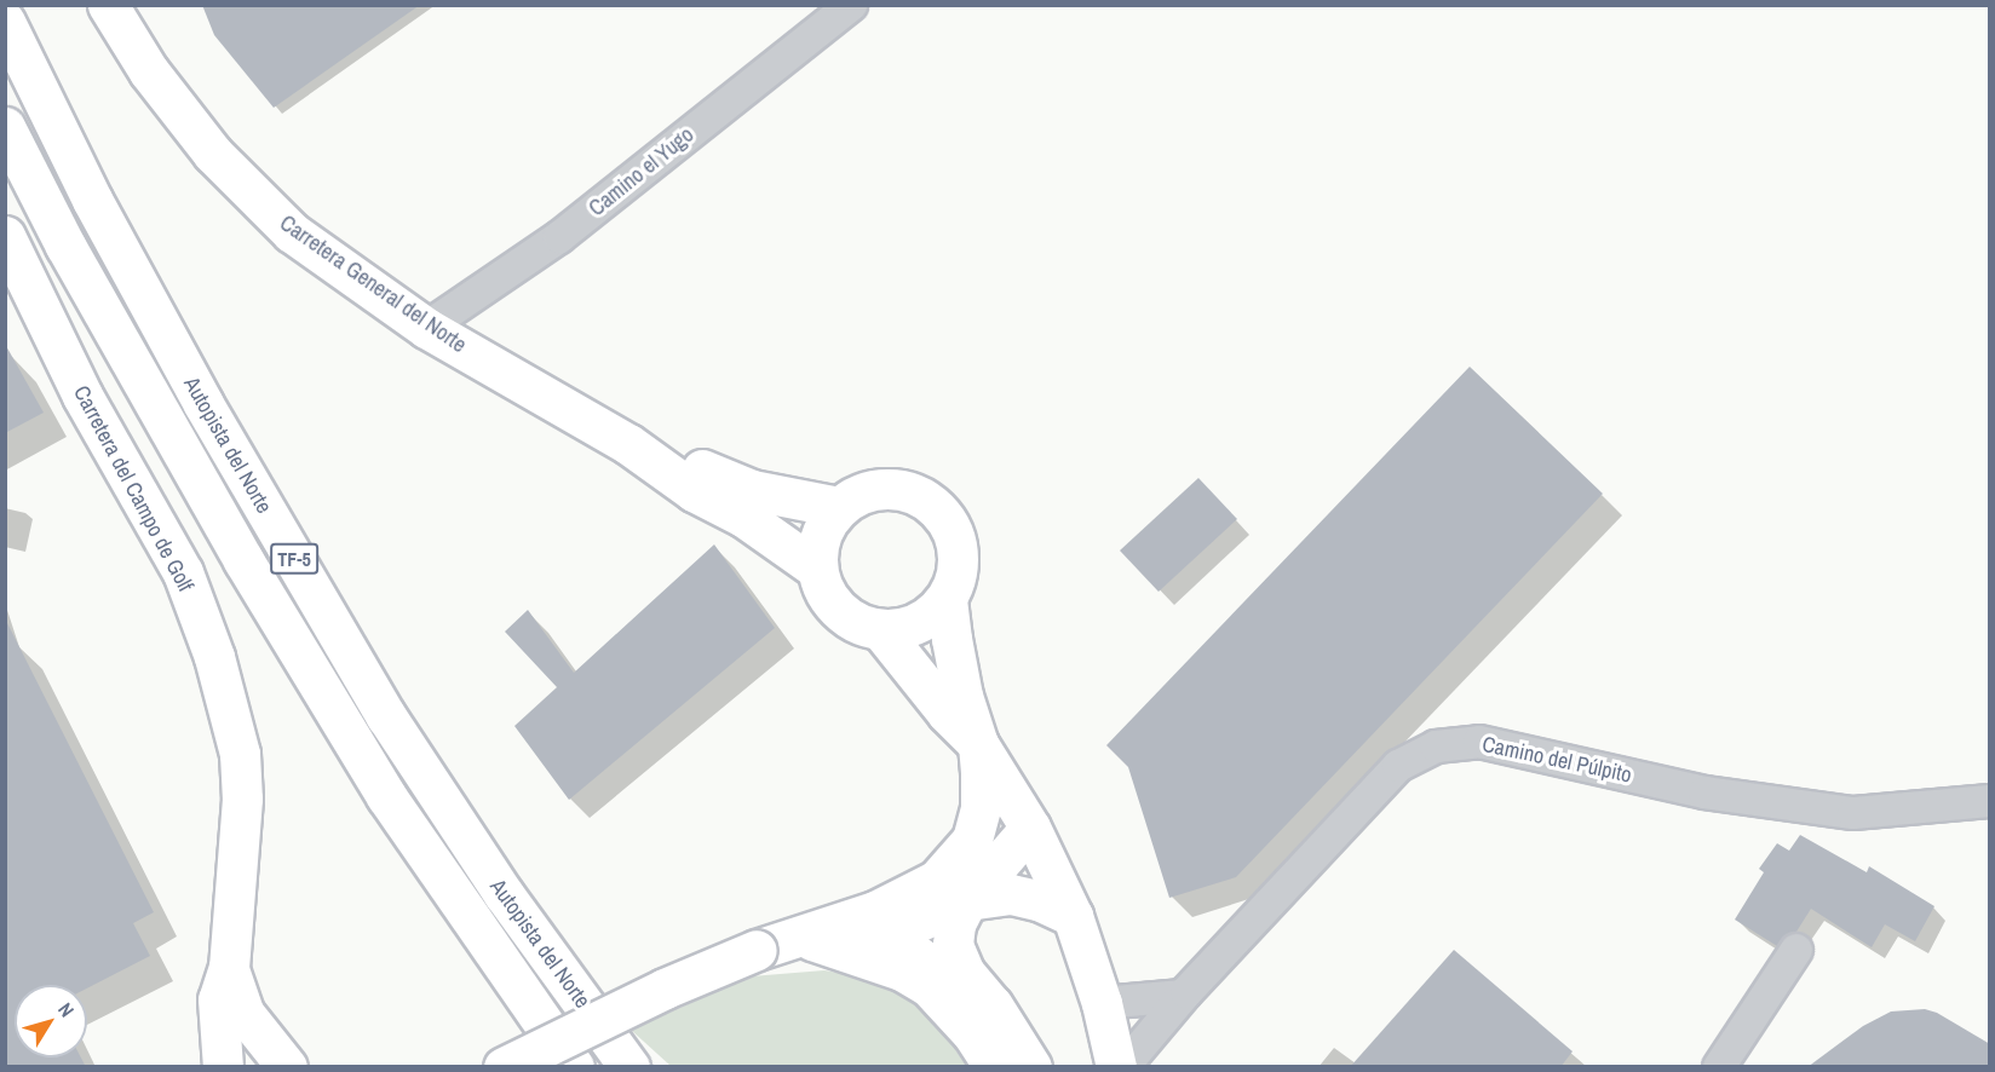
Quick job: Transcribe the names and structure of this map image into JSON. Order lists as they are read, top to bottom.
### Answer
{
  "streets": {
    "main road": [
      "Carretera General del Norte",
      "Autopista del Norte",
      "Carretera del Campo de Golf",
      "TF-5"
    ],
    "street": ["Camino el Yugo", "Camino del Púlpito"]
  },
  "crossings": [
    ["Camino el Yugo", "Carretera General del Norte"]
  ],
  "north": "top right"
}
